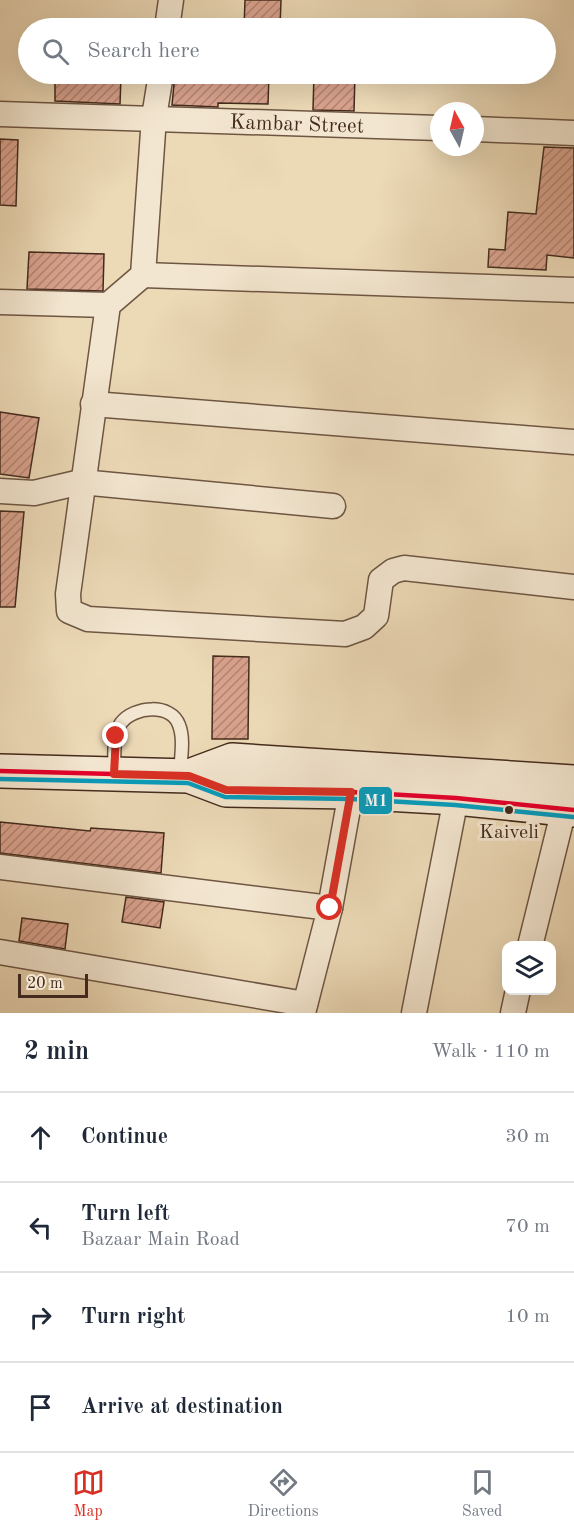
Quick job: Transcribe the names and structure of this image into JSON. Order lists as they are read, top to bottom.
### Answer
{
  "streets": {
    "street": ["Kambar Street"]
  },
  "places": ["Kaiveli"],
  "lines": ["transit line M1"],
  "scale_bar": "20 m",
  "north": "top",
  "page": {
    "search": "Search here",
    "scale": "20 m",
    "heading": ["2 min", "Walk · 110 m"],
    "list": [
      ["Continue", "30 m"],
      ["Turn left", "Bazaar Main Road", "70 m"],
      ["Turn right", "10 m"],
      "Arrive at destination"
    ],
    "nav": ["Map", "Directions", "Saved"]
  }
}
